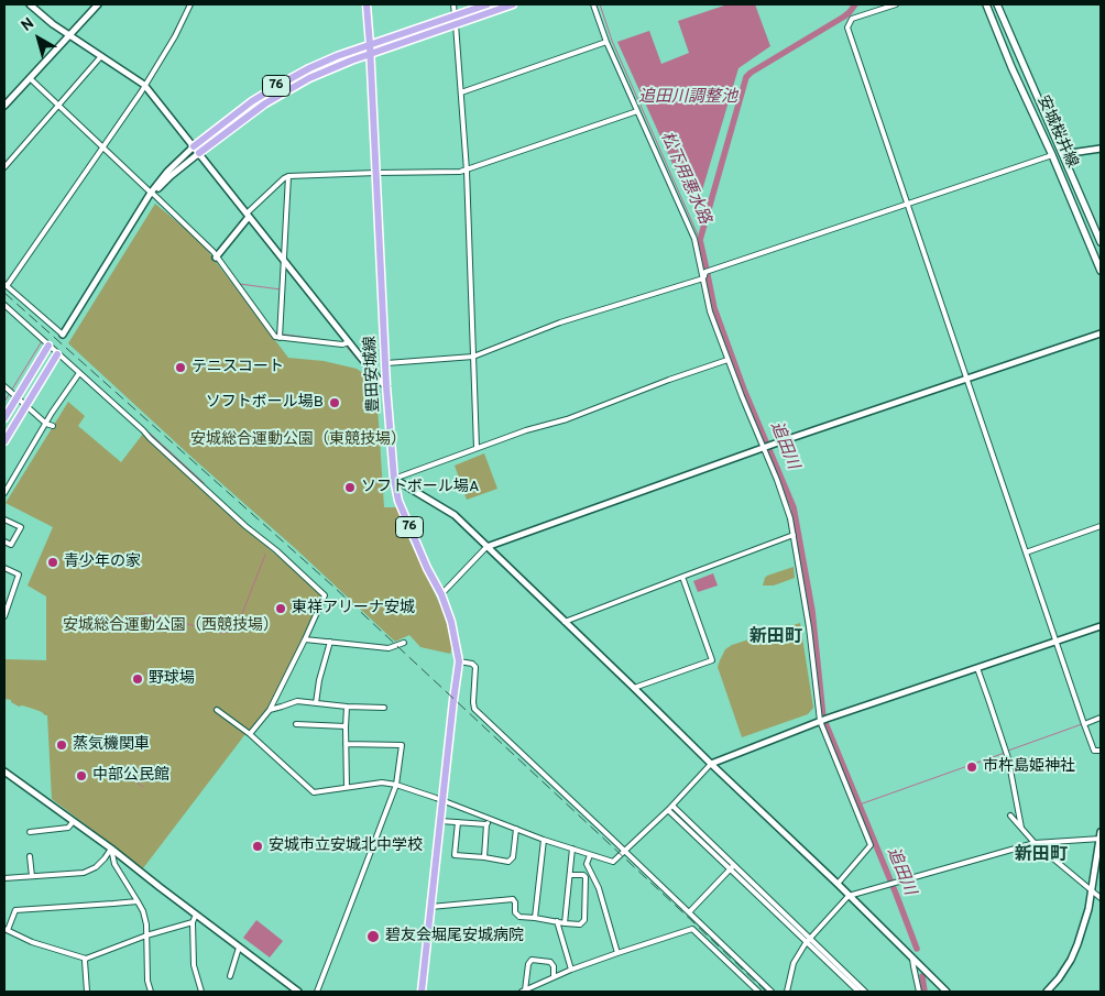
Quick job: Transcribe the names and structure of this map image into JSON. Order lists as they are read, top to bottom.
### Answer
{
  "streets": {
    "main road": ["76", "安城桜井線", "豊田安城線"]
  },
  "crossings": [
    ["76", "豊田安城線"]
  ],
  "districts": ["新田町", "新田町"],
  "water": ["追田川調整池", "松下用悪水路", "追田川"],
  "parks": ["安城総合運動公園（東競技場）", "安城総合運動公園（西競技場）"],
  "places": [
    "テニスコート",
    "ソフトボール場B",
    "ソフトボール場A",
    "青少年の家",
    "東祥アリーナ安城",
    "野球場",
    "蒸気機関車",
    "市杵島姫神社",
    "中部公民館",
    "安城市立安城北中学校",
    "碧友会堀尾安城病院"
  ],
  "north": "top left"
}
